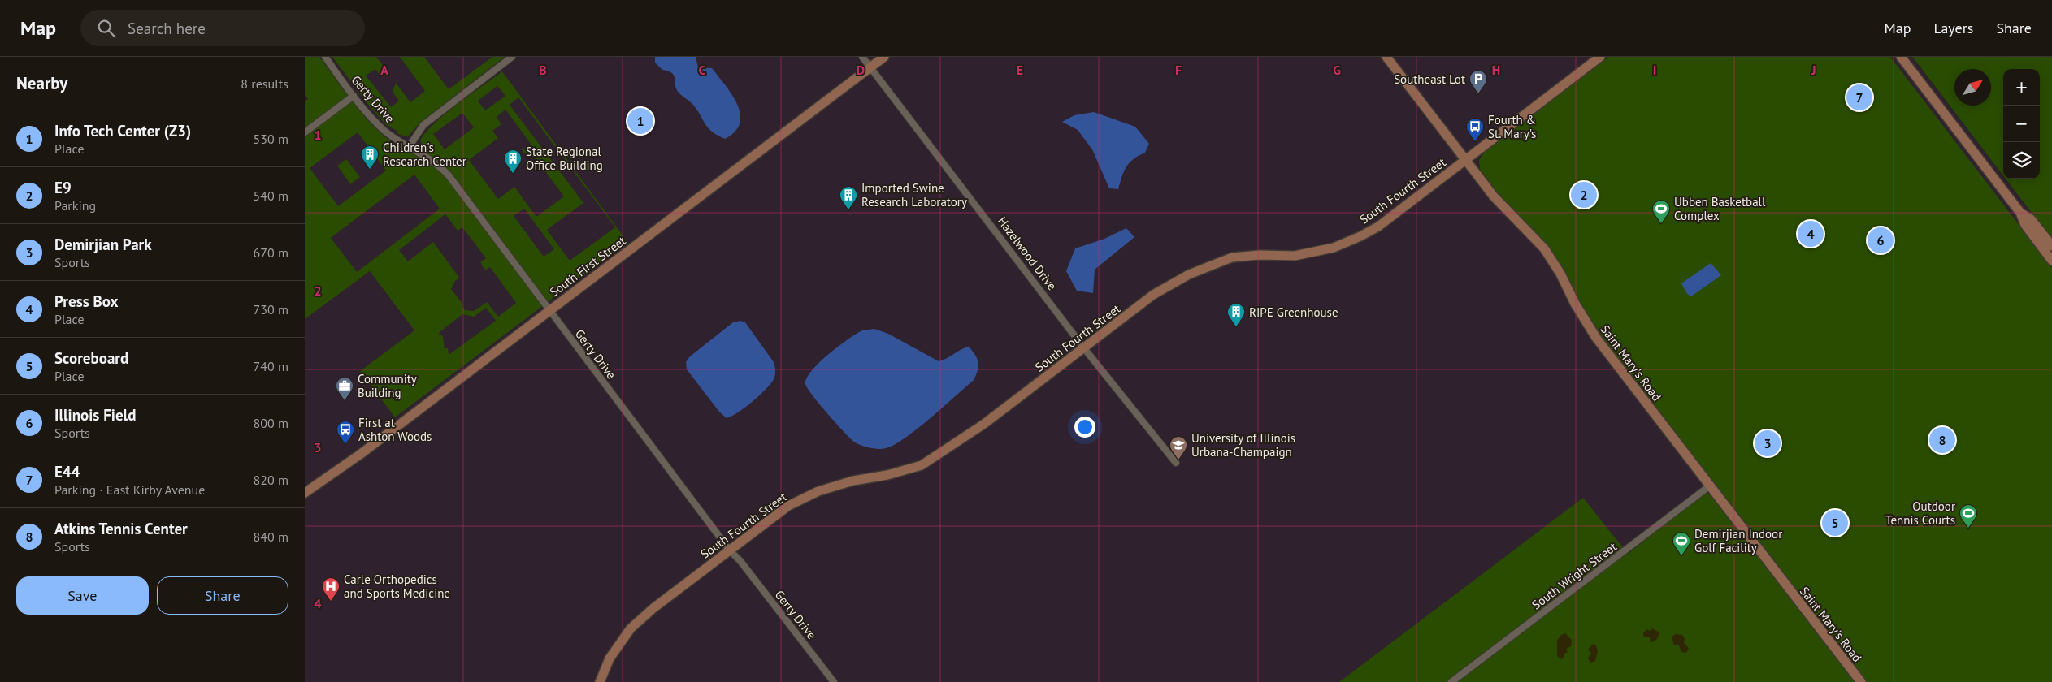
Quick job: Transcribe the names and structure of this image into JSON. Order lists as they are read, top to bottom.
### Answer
{
  "streets": {
    "street": [
      "Gerty Drive",
      "South Fourth Street",
      "Hazelwood Drive",
      "South First Street",
      "Saint Mary's Road",
      "South Wright Street"
    ]
  },
  "crossings": [
    ["Gerty Drive", "South Fourth Street"],
    ["Gerty Drive", "South First Street"],
    ["South Fourth Street", "Hazelwood Drive"],
    ["South Fourth Street", "Saint Mary's Road"],
    ["Hazelwood Drive", "South First Street"],
    ["Saint Mary's Road", "South Wright Street"]
  ],
  "places": {
    "parking": ["Southeast Lot"],
    "bus stop": ["Fourth & St. Mary's", "First at Ashton Woods"],
    "building": [
      "Children's Research Center",
      "State Regional Office Building",
      "Imported Swine Research Laboratory",
      "RIPE Greenhouse"
    ],
    "sports": ["Ubben Basketball Complex", "Outdoor Tennis Courts", "Demirjian Indoor Golf Facility"],
    "office": ["Community Building"],
    "school or university": ["University of Illinois Urbana-Champaign"],
    "hospital": ["Carle Orthopedics and Sports Medicine"]
  },
  "north": "top right",
  "page": {
    "header": "Map",
    "search": "Search here",
    "nav": ["Map", "Layers", "Share"],
    "heading": ["Nearby", "8 results"],
    "map_buttons": ["+", "−"],
    "pins": [
      "7",
      "1",
      "2",
      "4",
      "6",
      "8",
      "3",
      "5"
    ],
    "list": [
      {
        "mark": "1",
        "name": "Info Tech Center (Z3)",
        "note": "Place",
        "value": "530 m"
      },
      {
        "mark": "2",
        "name": "E9",
        "note": "Parking",
        "value": "540 m"
      },
      {
        "mark": "3",
        "name": "Demirjian Park",
        "note": "Sports",
        "value": "670 m"
      },
      {
        "mark": "4",
        "name": "Press Box",
        "note": "Place",
        "value": "730 m"
      },
      {
        "mark": "5",
        "name": "Scoreboard",
        "note": "Place",
        "value": "740 m"
      },
      {
        "mark": "6",
        "name": "Illinois Field",
        "note": "Sports",
        "value": "800 m"
      },
      {
        "mark": "7",
        "name": "E44",
        "note": "Parking · East Kirby Avenue",
        "value": "820 m"
      },
      {
        "mark": "8",
        "name": "Atkins Tennis Center",
        "note": "Sports",
        "value": "840 m"
      }
    ],
    "buttons": ["Save", "Share"]
  },
  "grid": {
    "columns": [
      "A",
      "B",
      "C",
      "D",
      "E",
      "F",
      "G",
      "H",
      "I",
      "J"
    ],
    "rows": [
      "1",
      "2",
      "3",
      "4"
    ]
  }
}
